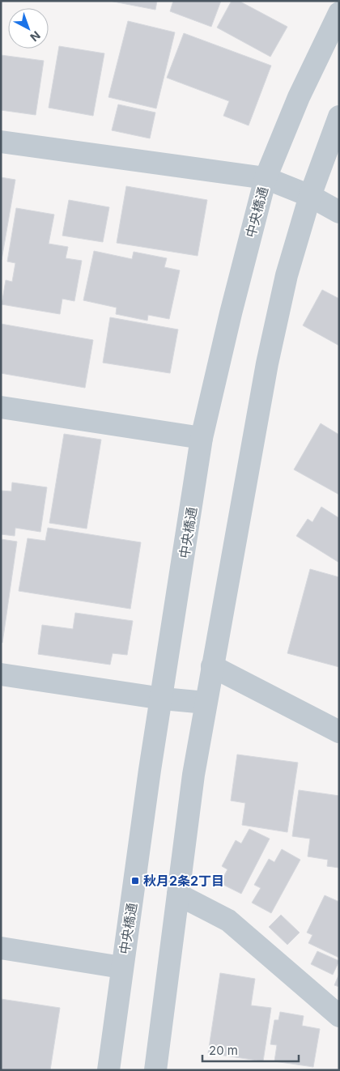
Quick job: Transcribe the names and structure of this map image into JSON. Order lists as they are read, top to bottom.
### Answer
{
  "streets": {
    "street": ["中央橋通"]
  },
  "places": {
    "transit": ["秋月2条2丁目"]
  },
  "scale_bar": "20 m",
  "north": "bottom right"
}
